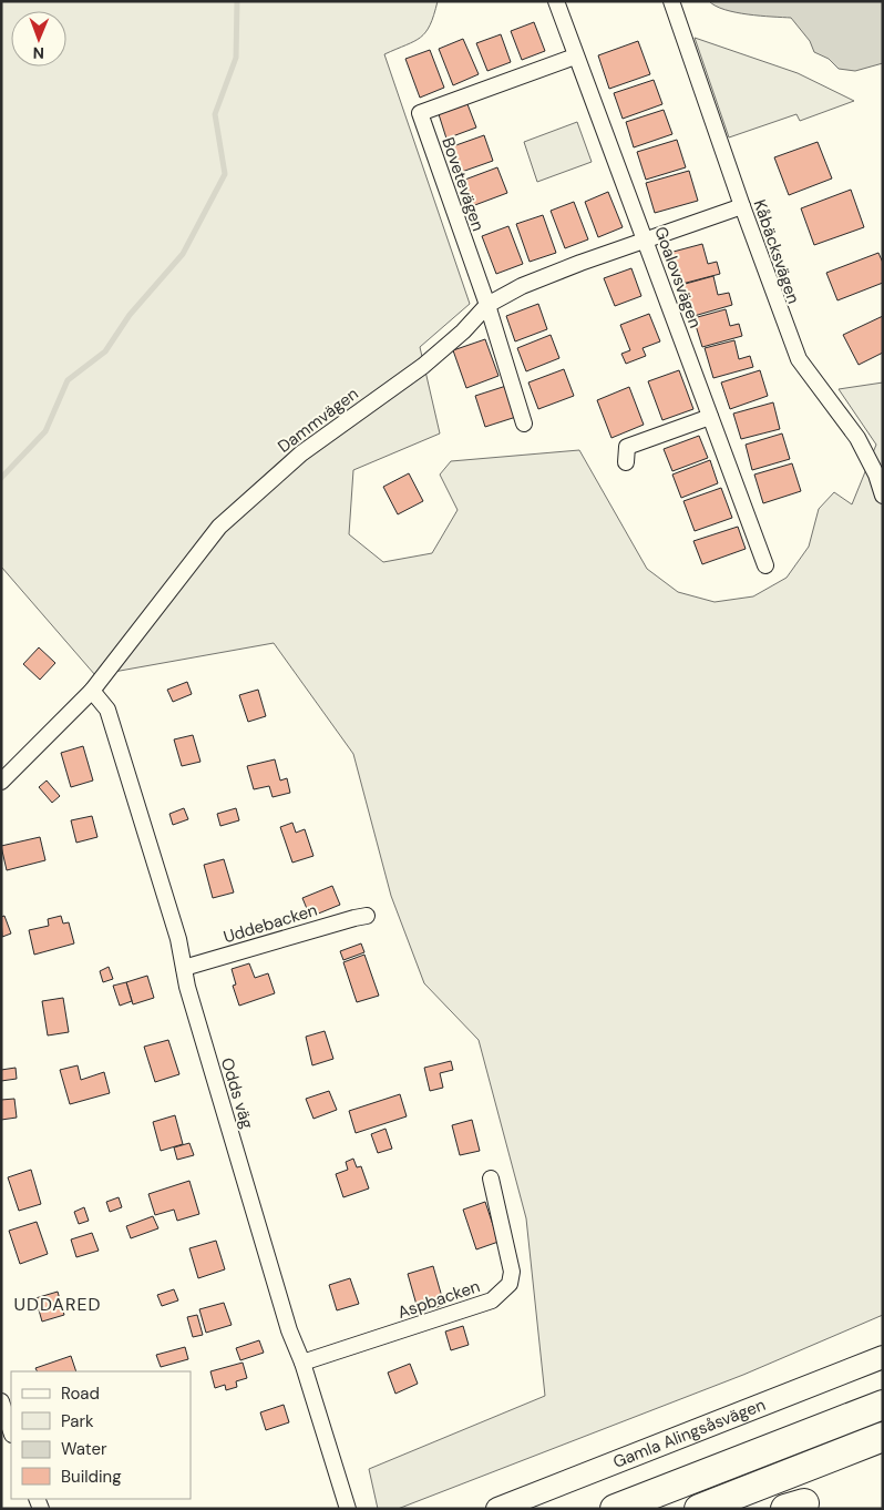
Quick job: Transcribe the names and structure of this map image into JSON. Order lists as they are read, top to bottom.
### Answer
{
  "streets": {
    "street": [
      "Bovetevägen",
      "Kåbäcksvägen",
      "Goalovsvägen",
      "Dammvägen",
      "Uddebacken",
      "Odds väg",
      "Aspbacken",
      "Gamla Alingsåsvägen"
    ]
  },
  "crossings": [
    ["Bovetevägen", "Goalovsvägen"],
    ["Bovetevägen", "Dammvägen"],
    ["Kåbäcksvägen", "Dammvägen"],
    ["Goalovsvägen", "Dammvägen"],
    ["Dammvägen", "Odds väg"],
    ["Uddebacken", "Odds väg"],
    ["Odds väg", "Aspbacken"]
  ],
  "districts": ["UDDARED"],
  "legend": [
    "Road",
    "Park",
    "Water",
    "Building"
  ],
  "north": "bottom"
}
